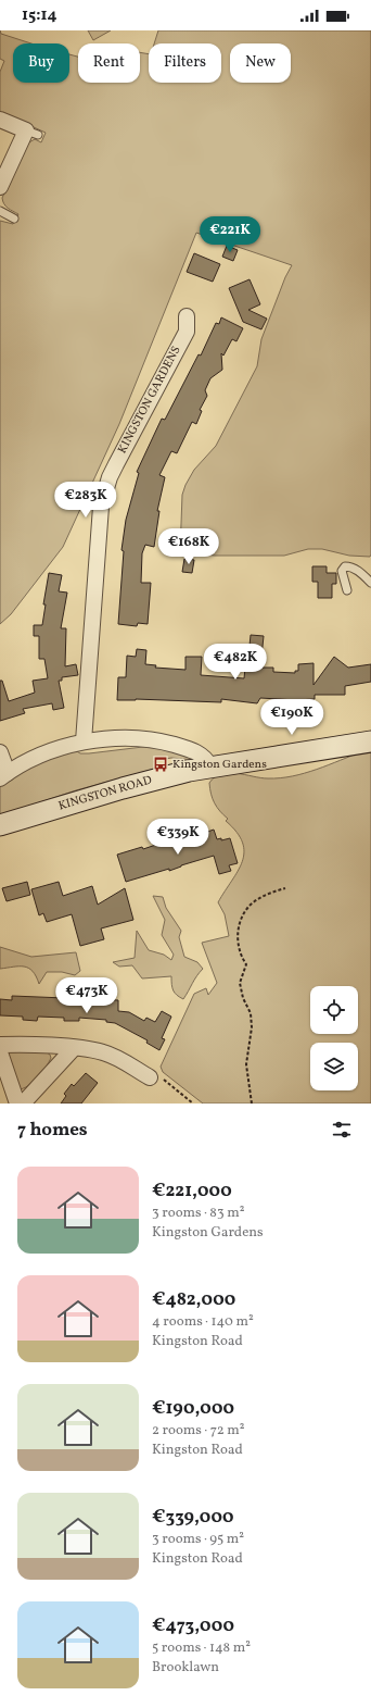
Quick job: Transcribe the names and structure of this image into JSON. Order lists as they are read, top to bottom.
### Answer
{
  "streets": {
    "main road": ["KINGSTON ROAD"],
    "street": ["KINGSTON GARDENS"]
  },
  "places": {
    "bus stop": ["Kingston Gardens"]
  },
  "page": {
    "status": "15:14",
    "chip": [
      "Buy",
      "Rent",
      "Filters",
      "New"
    ],
    "price": [
      "€221K",
      "€283K",
      "€168K",
      "€482K",
      "€190K",
      "€339K",
      "€473K"
    ],
    "heading": "7 homes",
    "list": [
      {
        "name": "€221,000",
        "note": "3 rooms · 83 m² · Kingston Gardens"
      },
      {
        "name": "€482,000",
        "note": "4 rooms · 140 m² · Kingston Road"
      },
      {
        "name": "€190,000",
        "note": "2 rooms · 72 m² · Kingston Road"
      },
      {
        "name": "€339,000",
        "note": "3 rooms · 95 m² · Kingston Road"
      },
      {
        "name": "€473,000",
        "note": "5 rooms · 148 m² · Brooklawn"
      }
    ]
  }
}
